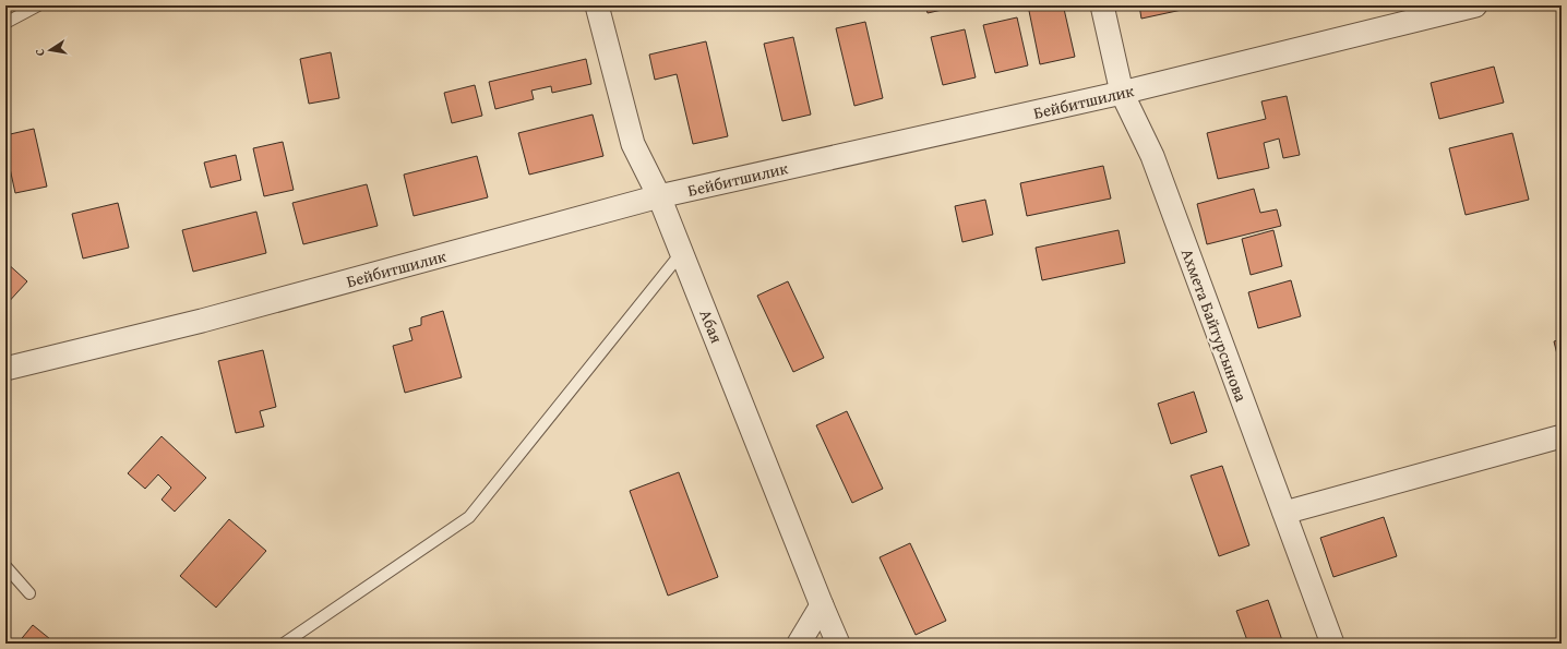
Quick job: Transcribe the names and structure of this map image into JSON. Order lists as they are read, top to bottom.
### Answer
{
  "streets": {
    "street": ["Бейбитшилик", "Ахмета Байтурсынова", "Абая"]
  },
  "crossings": [
    ["Бейбитшилик", "Ахмета Байтурсынова"],
    ["Бейбитшилик", "Абая"]
  ],
  "north": "left"
}
